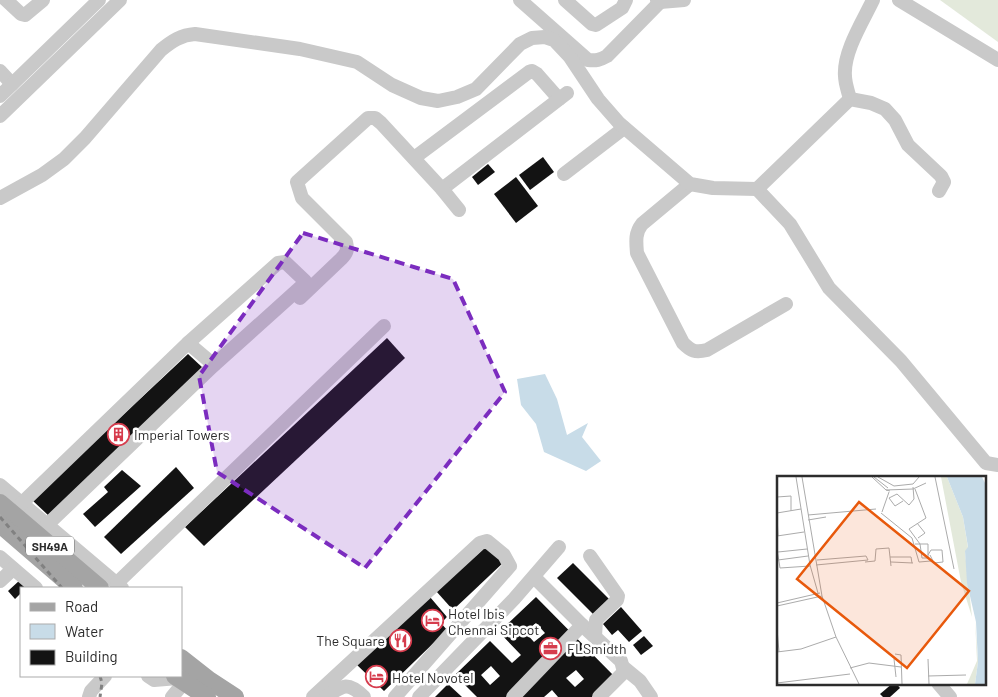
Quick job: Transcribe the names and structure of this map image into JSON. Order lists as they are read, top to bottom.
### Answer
{
  "streets": {
    "main road": ["SH49A"]
  },
  "places": {
    "building": ["Imperial Towers"],
    "hotel": ["Hotel Ibis Chennai Sipcot", "Hotel Novotel"],
    "restaurant": ["The Square"],
    "office": ["FLSmidth"]
  },
  "legend": ["Road", "Water", "Building"]
}
